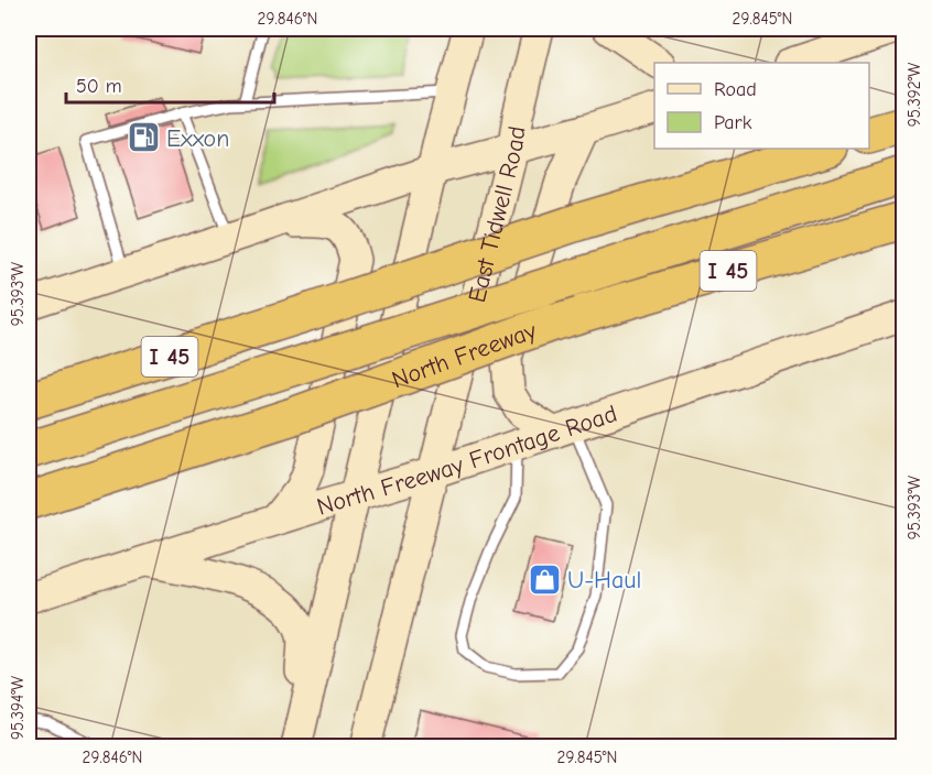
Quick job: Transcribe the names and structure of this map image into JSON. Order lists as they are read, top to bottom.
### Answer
{
  "streets": {
    "highway": ["I 45", "North Freeway"],
    "main road": ["East Tidwell Road", "North Freeway Frontage Road"]
  },
  "crossings": [
    ["East Tidwell Road", "North Freeway Frontage Road"]
  ],
  "places": {
    "fuel station": ["Exxon"],
    "shop": ["U-Haul"]
  },
  "legend": ["Road", "Park"],
  "scale_bar": "50 m",
  "coordinates": [
    "29.846°N",
    "29.845°N",
    "95.392°W",
    "95.393°W",
    "95.394°W"
  ]
}
